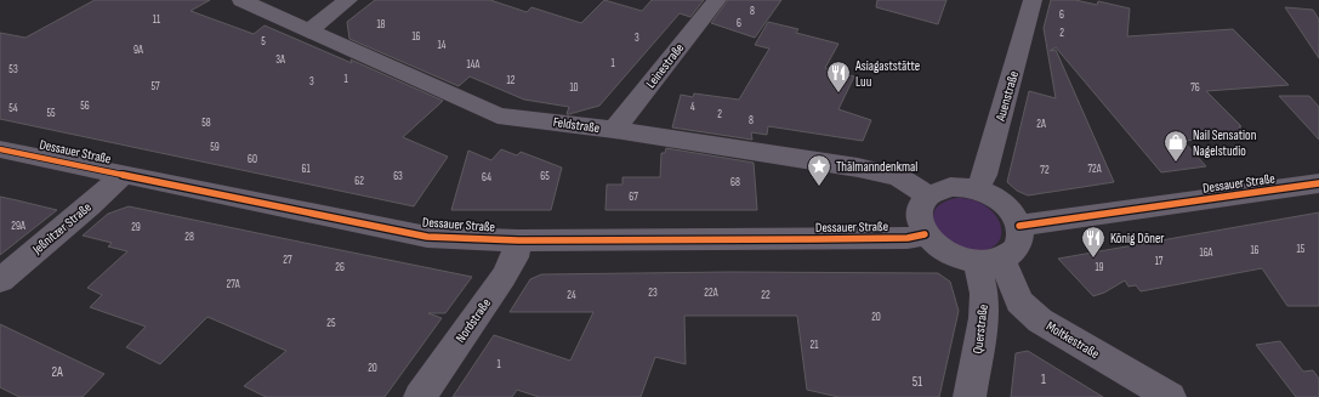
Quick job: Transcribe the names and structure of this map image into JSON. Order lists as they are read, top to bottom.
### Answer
{
  "streets": {
    "street": [
      "Leinestraße",
      "Auenstraße",
      "Feldstraße",
      "Dessauer Straße",
      "Jeßnitzer Straße",
      "Nordstraße",
      "Querstraße",
      "Moltkestraße"
    ]
  },
  "crossings": [
    ["Leinestraße", "Feldstraße"],
    ["Auenstraße", "Feldstraße"],
    ["Auenstraße", "Dessauer Straße"],
    ["Auenstraße", "Querstraße"],
    ["Auenstraße", "Moltkestraße"],
    ["Feldstraße", "Dessauer Straße"],
    ["Feldstraße", "Querstraße"],
    ["Feldstraße", "Moltkestraße"],
    ["Dessauer Straße", "Jeßnitzer Straße"],
    ["Dessauer Straße", "Nordstraße"],
    ["Dessauer Straße", "Querstraße"],
    ["Dessauer Straße", "Moltkestraße"],
    ["Querstraße", "Moltkestraße"]
  ],
  "places": {
    "restaurant": ["Asiagaststätte Luu", "König Döner"],
    "shop": ["Nail Sensation Nagelstudio"],
    "place": ["Thälmanndenkmal"]
  },
  "house_numbers": [
    "8",
    "6",
    "11",
    "6",
    "18",
    "2",
    "16",
    "3",
    "5",
    "14",
    "9A",
    "3A",
    "1",
    "14A",
    "53",
    "1",
    "12",
    "3",
    "57",
    "10",
    "76",
    "56",
    "4",
    "54",
    "55",
    "2",
    "8",
    "58",
    "2A",
    "59",
    "60",
    "61",
    "72A",
    "72",
    "63",
    "65",
    "64",
    "62",
    "68",
    "67",
    "29A",
    "29",
    "28",
    "15",
    "16",
    "16A",
    "27",
    "17",
    "26",
    "19",
    "27A",
    "23",
    "22A",
    "24",
    "22",
    "20",
    "25",
    "21",
    "1",
    "20",
    "2A",
    "1",
    "51"
  ]
}
